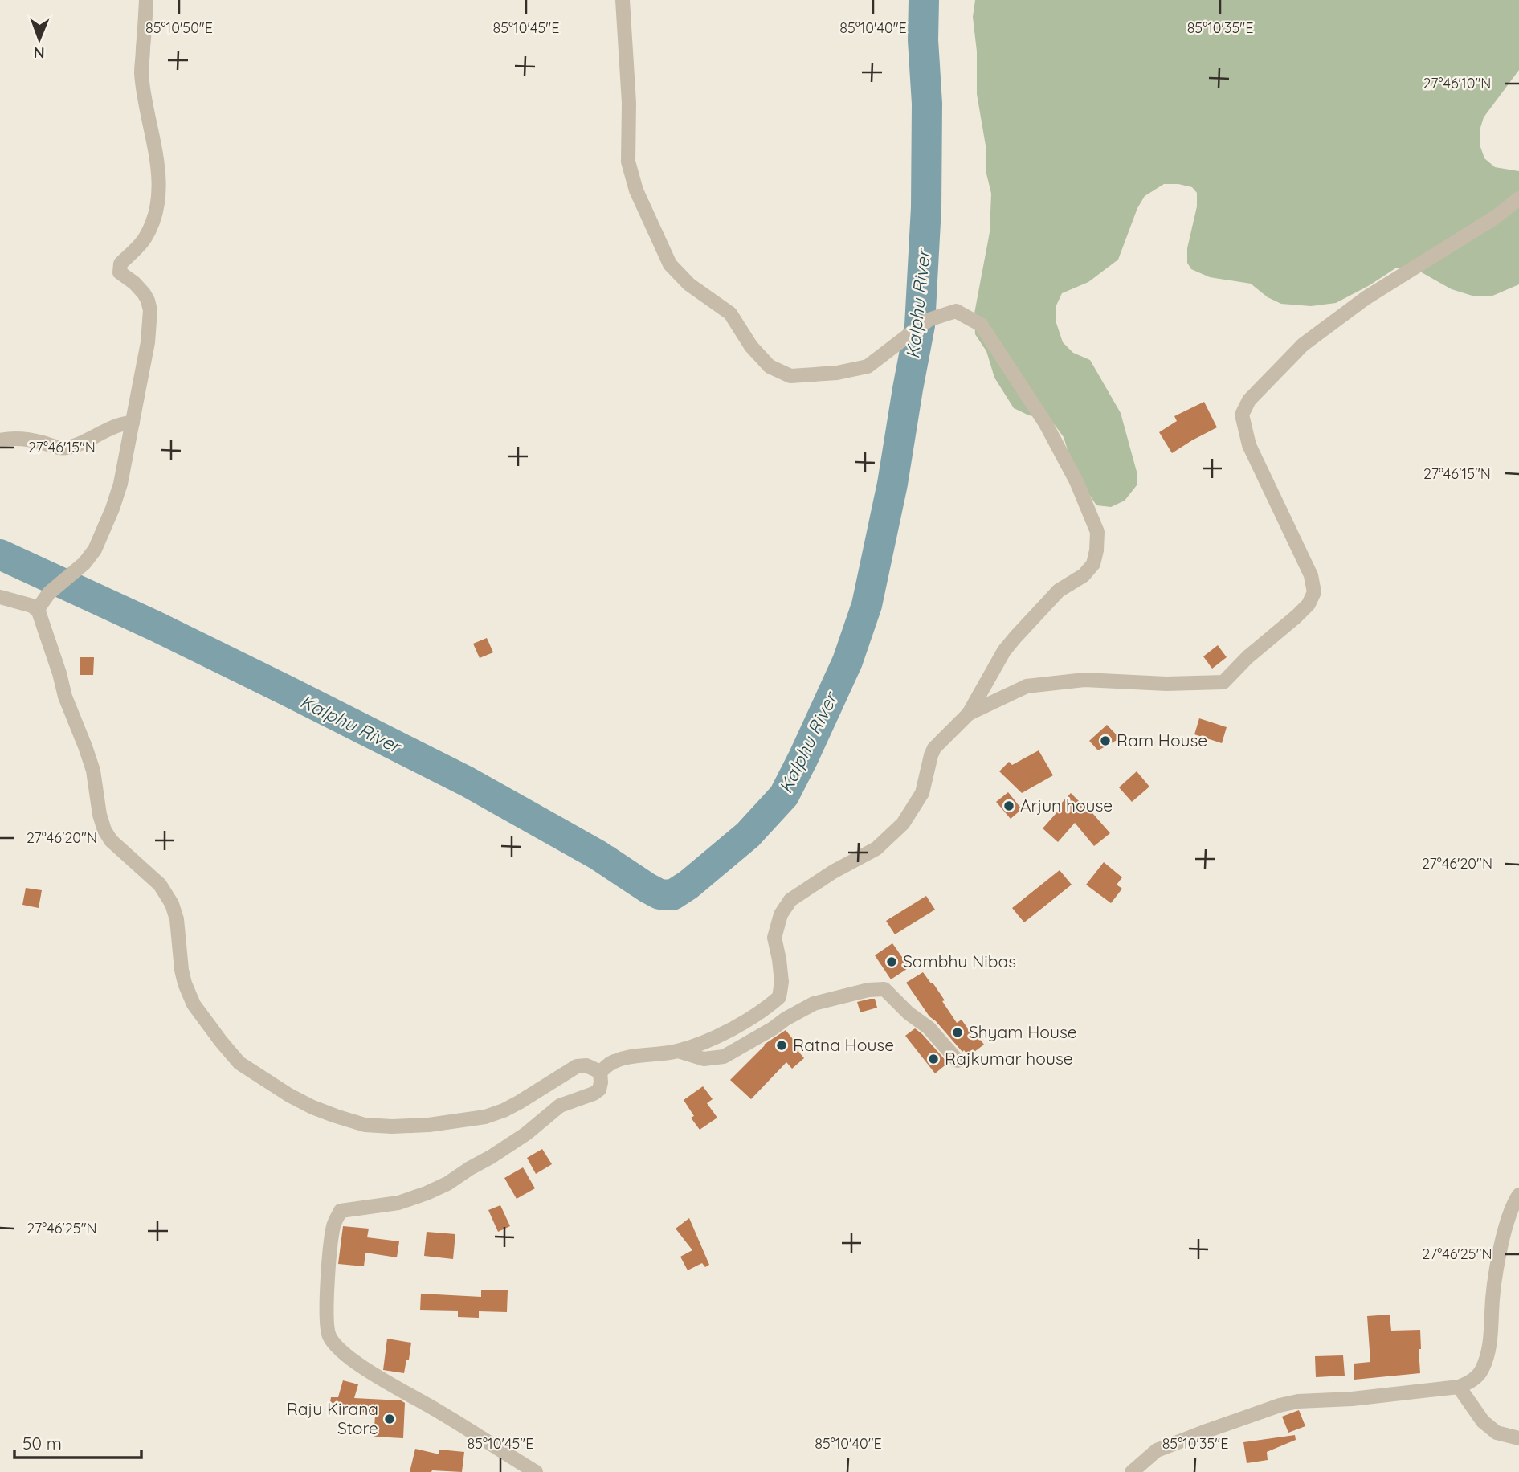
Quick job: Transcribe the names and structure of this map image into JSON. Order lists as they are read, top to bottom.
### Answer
{
  "water": ["Kalphu River"],
  "places": [
    "Ram House",
    "Arjun house",
    "Sambhu Nibas",
    "Shyam House",
    "Ratna House",
    "Rajkumar house",
    "Raju Kirana Store"
  ],
  "scale_bar": "50 m",
  "north": "bottom",
  "coordinates": [
    "85°10'50\"E",
    "85°10'45\"E",
    "85°10'40\"E",
    "85°10'35\"E",
    "27°46'10\"N",
    "27°46'15\"N",
    "27°46'20\"N",
    "27°46'25\"N"
  ]
}
